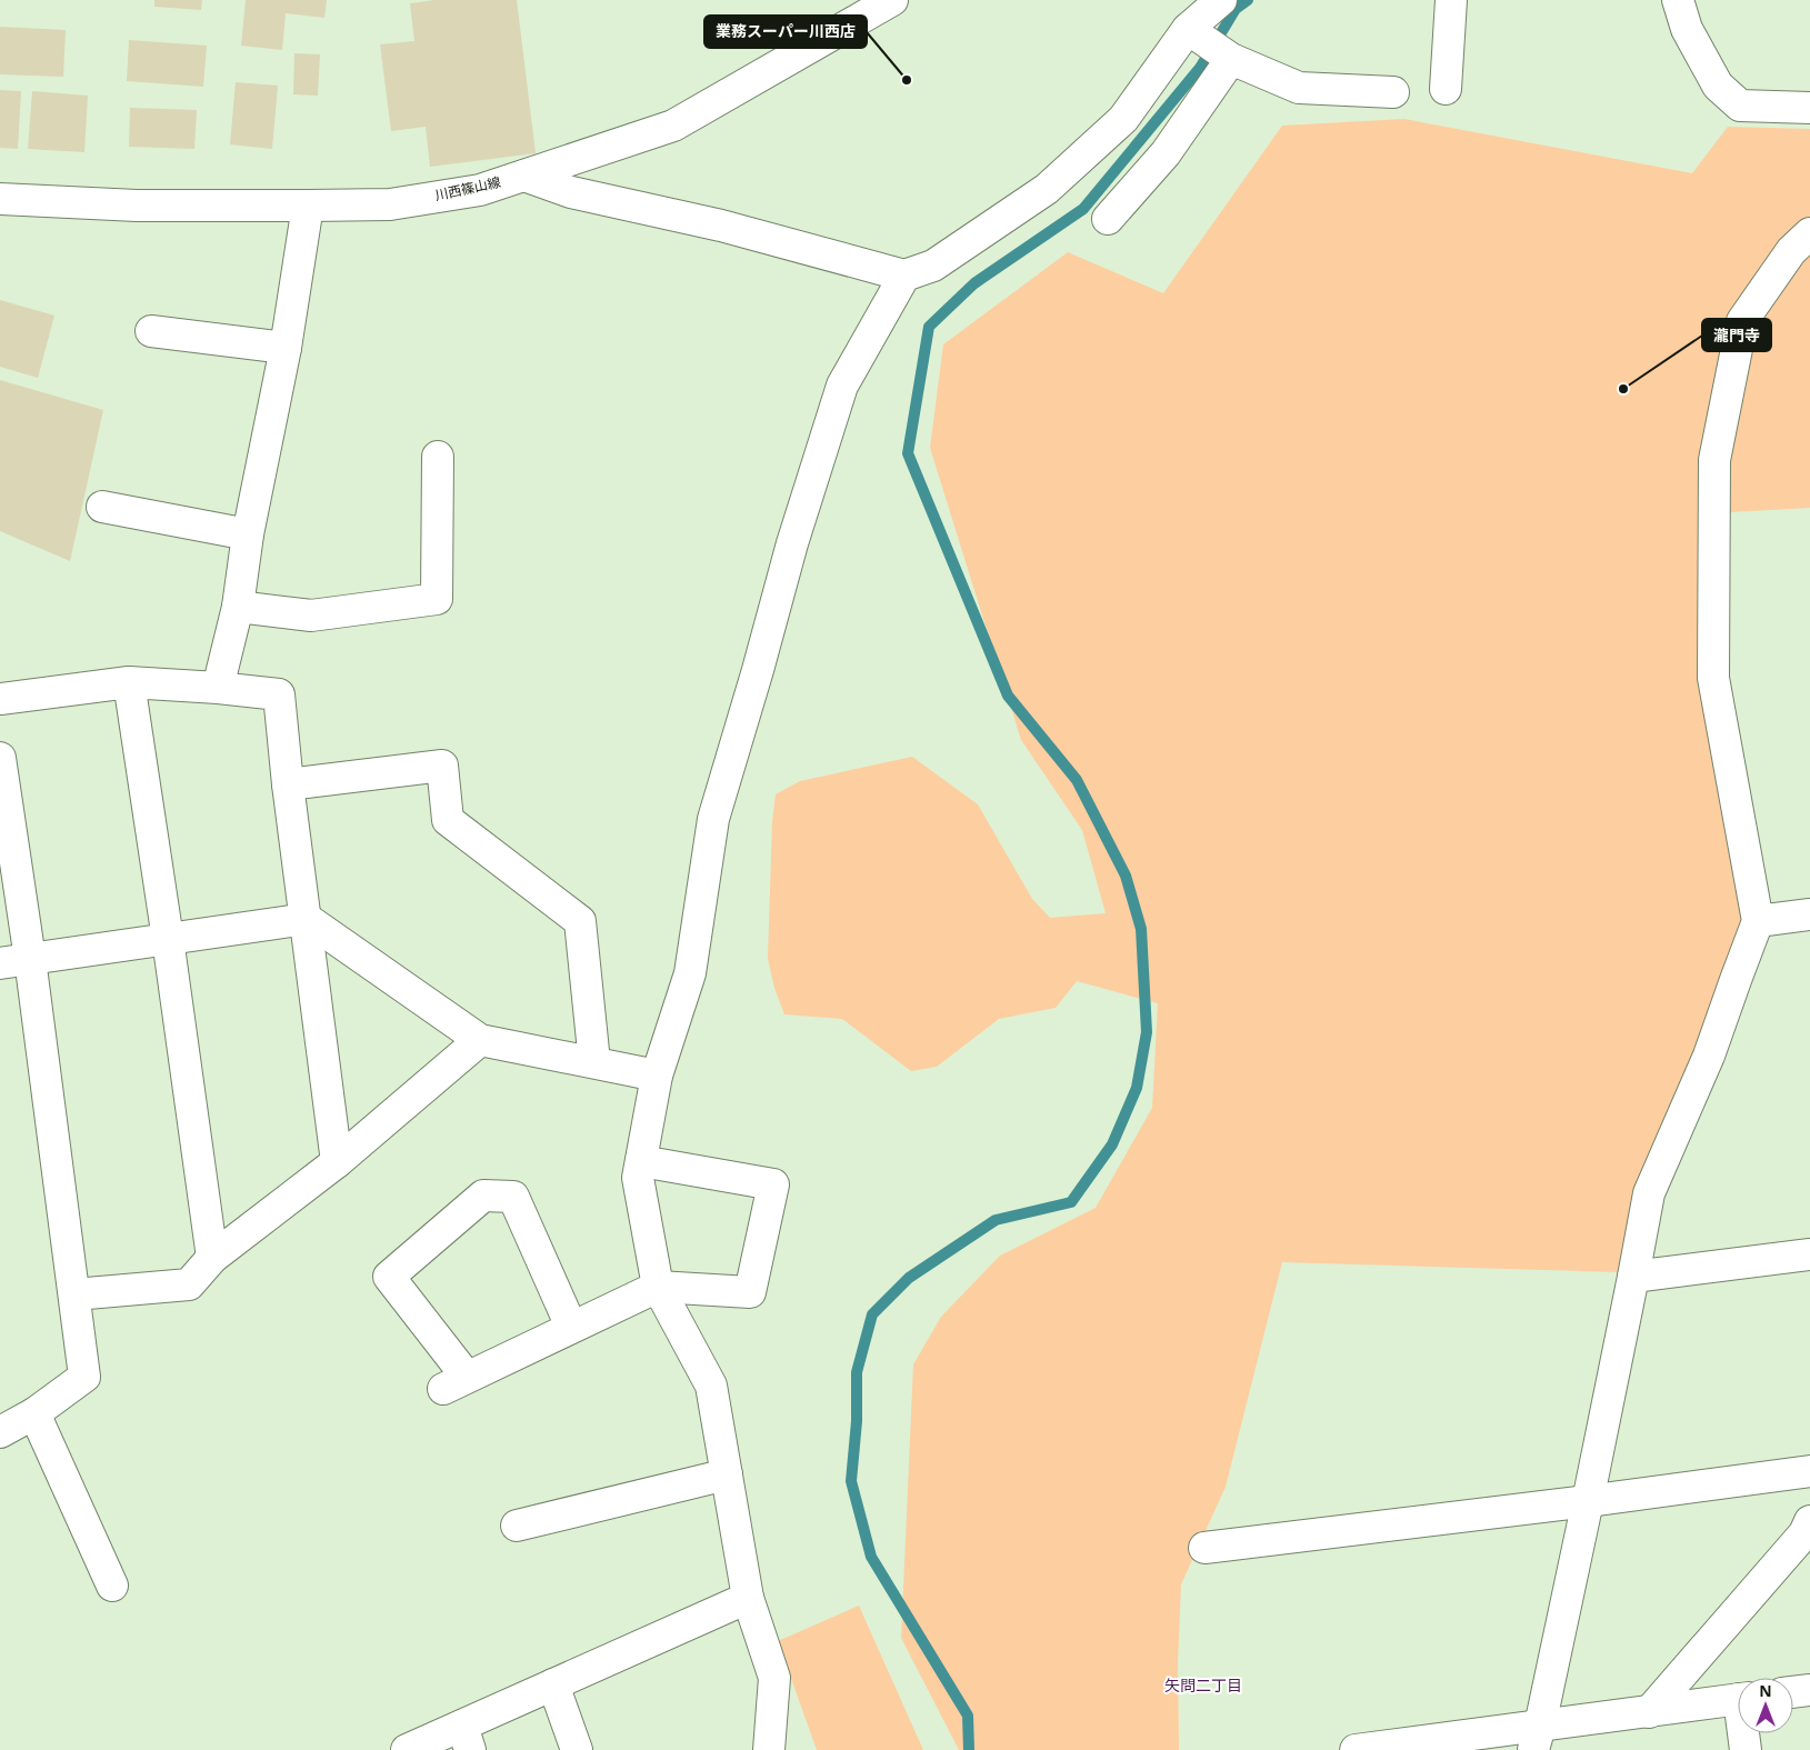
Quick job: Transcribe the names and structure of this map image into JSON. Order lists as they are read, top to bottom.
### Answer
{
  "streets": {
    "street": ["川西篠山線"]
  },
  "districts": ["矢問二丁目"],
  "places": ["業務スーパー川西店", "瀧門寺"],
  "north": "top"
}
